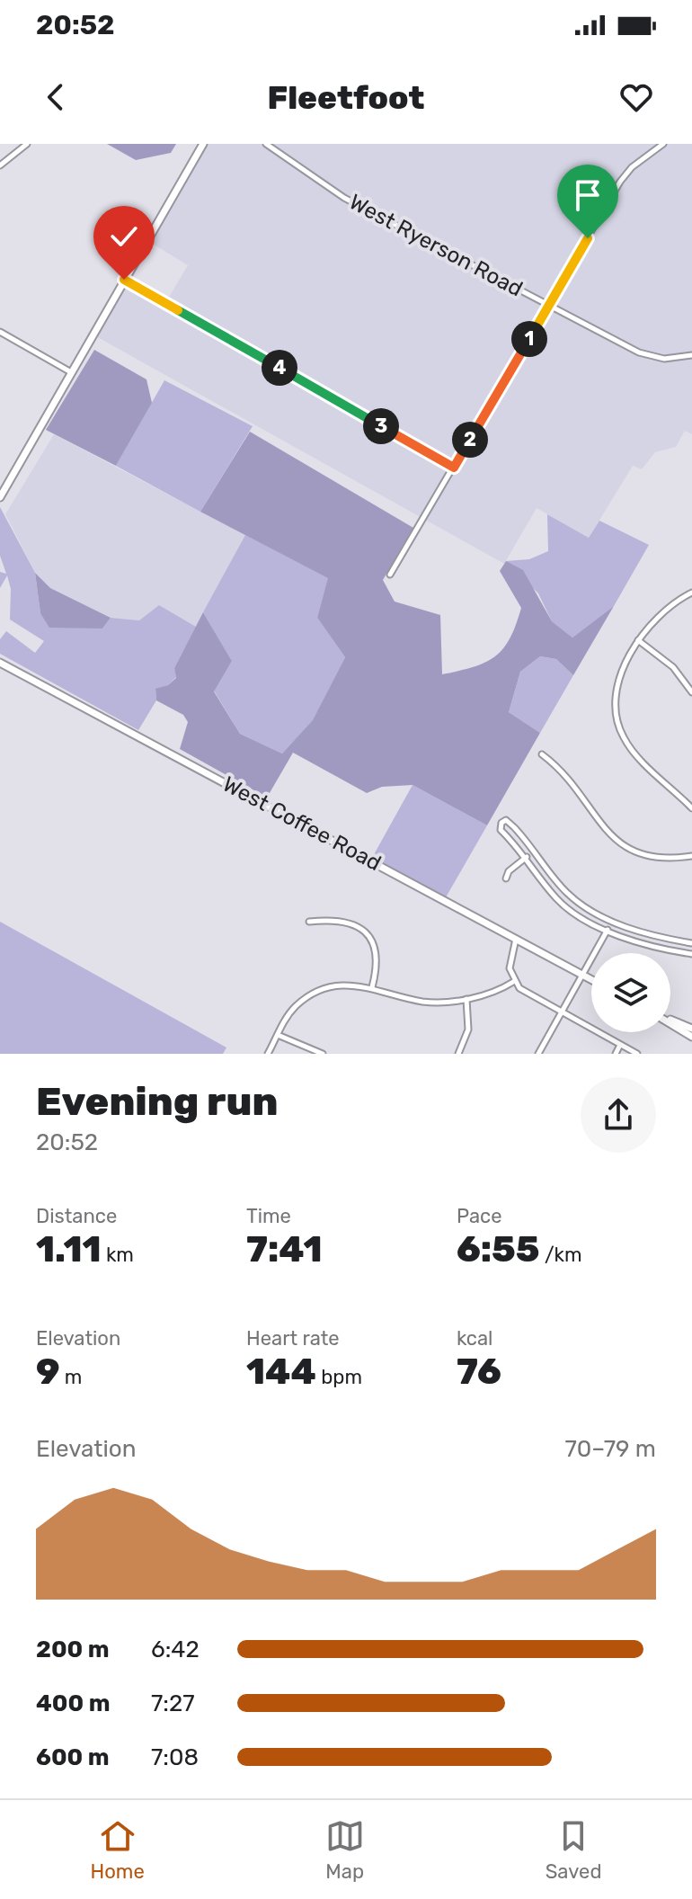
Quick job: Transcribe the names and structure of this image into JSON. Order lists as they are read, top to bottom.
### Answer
{
  "streets": {
    "street": ["West Ryerson Road", "West Coffee Road"]
  },
  "page": {
    "status": "20:52",
    "header": "Fleetfoot",
    "pins": [
      "1",
      "4",
      "3",
      "2"
    ],
    "heading": ["Evening run", "20:52"],
    "stats": [
      ["Distance", "1.11 km"],
      ["Time", "7:41"],
      ["Pace", "6:55 /km"],
      ["Elevation", "9 m"],
      ["Heart rate", "144 bpm"],
      ["kcal", "76"]
    ],
    "chart": ["Elevation", "70–79 m"],
    "list": [
      {
        "name": "200 m",
        "note": "6:42"
      },
      {
        "name": "400 m",
        "note": "7:27"
      },
      {
        "name": "600 m",
        "note": "7:08"
      }
    ],
    "tabs": ["Home", "Map", "Saved"]
  }
}
